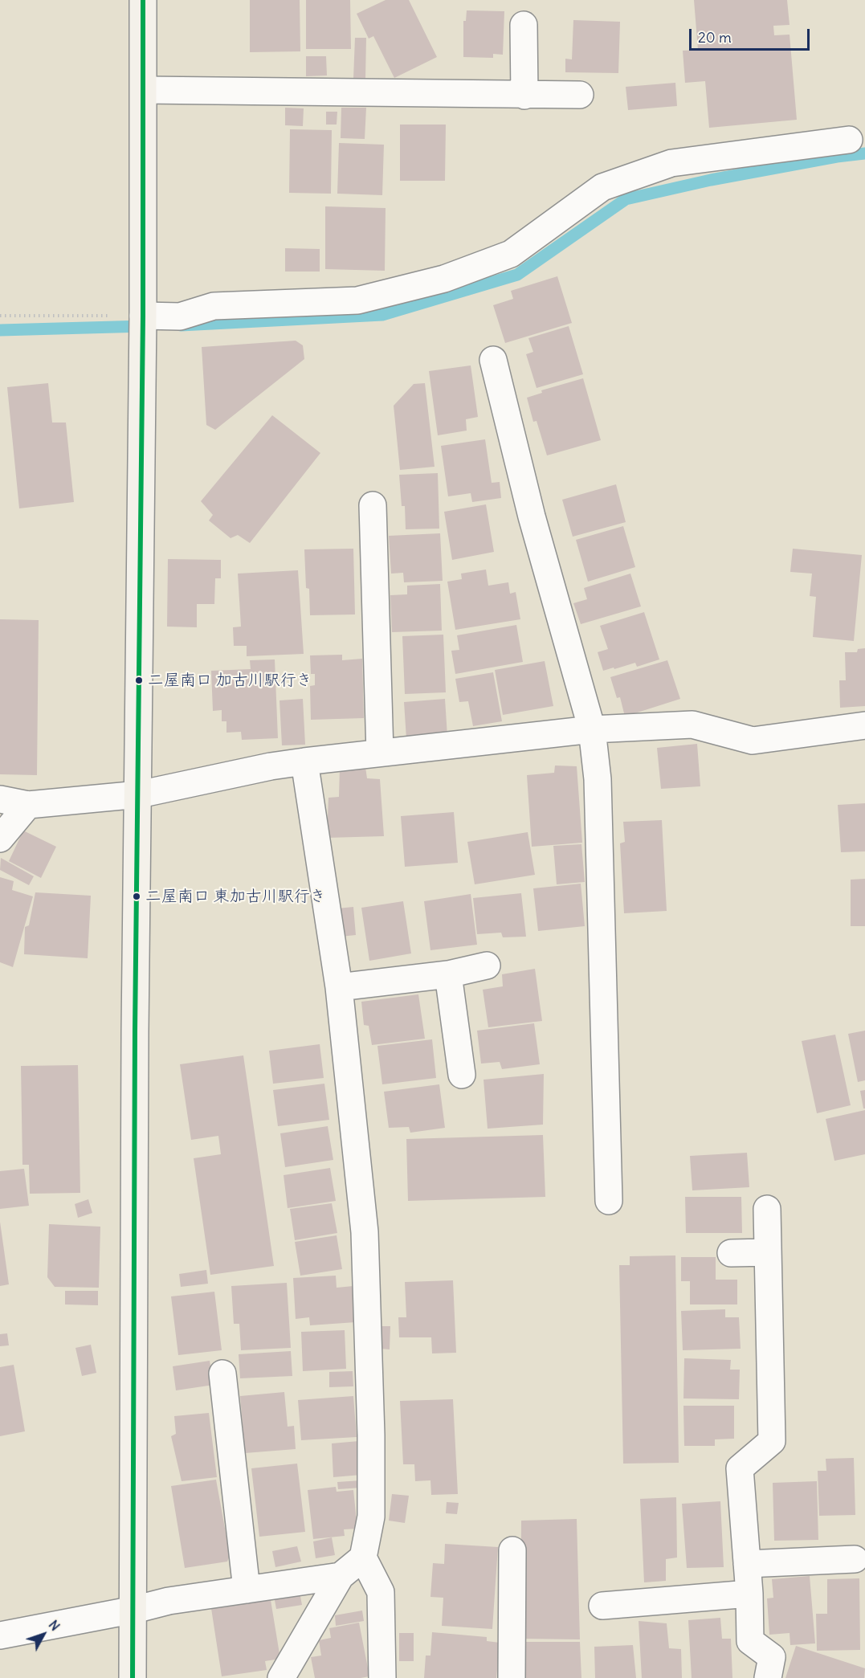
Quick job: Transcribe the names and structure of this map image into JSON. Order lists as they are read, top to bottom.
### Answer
{
  "places": ["二屋南口 加古川駅行き", "二屋南口 東加古川駅行き"],
  "scale_bar": "20 m",
  "north": "top right"
}
